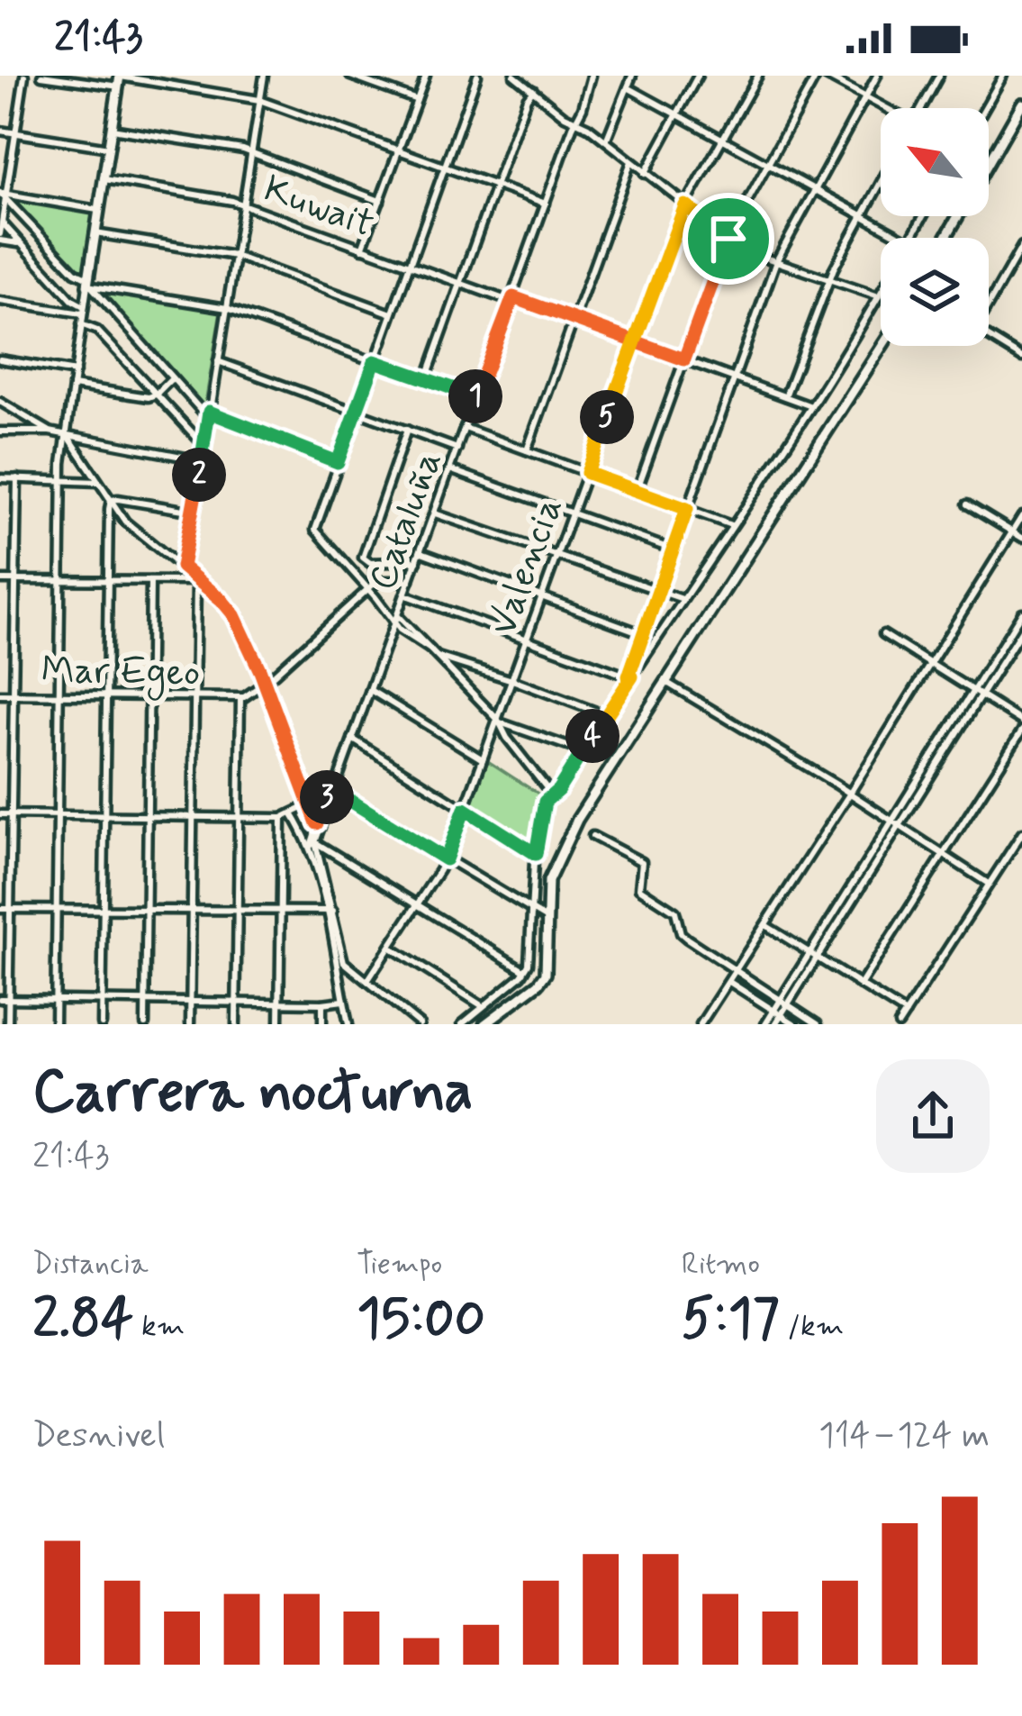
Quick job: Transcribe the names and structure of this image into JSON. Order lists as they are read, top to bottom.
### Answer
{
  "streets": {
    "street": [
      "Kuwait",
      "Cataluña",
      "Valencia",
      "Mar Egeo"
    ]
  },
  "crossings": [
    ["Kuwait", "Cataluña"],
    ["Kuwait", "Valencia"]
  ],
  "north": "top left",
  "page": {
    "status": "21:43",
    "pins": [
      "1",
      "5",
      "2",
      "4",
      "3"
    ],
    "heading": ["Carrera nocturna", "21:43"],
    "stats": [
      ["Distancia", "2.84 km"],
      ["Tiempo", "15:00"],
      ["Ritmo", "5:17 /km"]
    ],
    "chart": ["Desnivel", "114–124 m"]
  }
}
